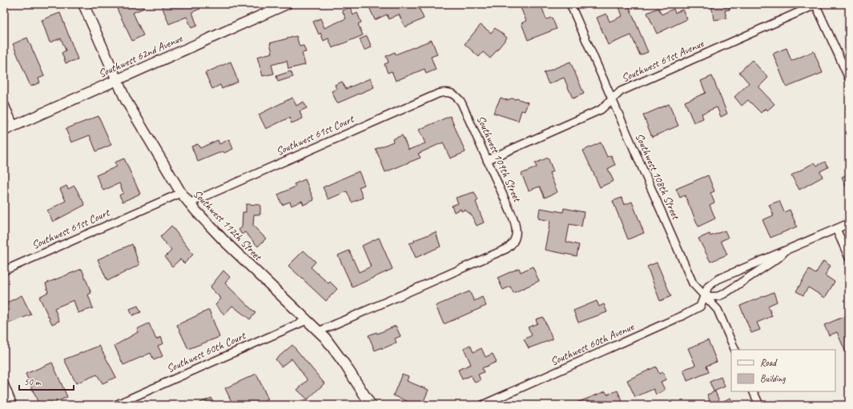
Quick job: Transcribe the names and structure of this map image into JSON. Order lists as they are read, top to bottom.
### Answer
{
  "streets": {
    "main road": ["Southwest 62nd Avenue", "Southwest 112th Street"],
    "street": [
      "Southwest 61st Avenue",
      "Southwest 61st Court",
      "Southwest 109th Street",
      "Southwest 108th Street",
      "Southwest 60th Avenue",
      "Southwest 60th Court"
    ]
  },
  "crossings": [
    ["Southwest 62nd Avenue", "Southwest 112th Street"],
    ["Southwest 61st Avenue", "Southwest 109th Street"],
    ["Southwest 61st Avenue", "Southwest 108th Street"],
    ["Southwest 61st Court", "Southwest 109th Street"],
    ["Southwest 61st Court", "Southwest 112th Street"],
    ["Southwest 109th Street", "Southwest 112th Street"],
    ["Southwest 108th Street", "Southwest 60th Avenue"],
    ["Southwest 112th Street", "Southwest 60th Court"]
  ],
  "legend": ["Road", "Building"],
  "scale_bar": "50 m"
}
